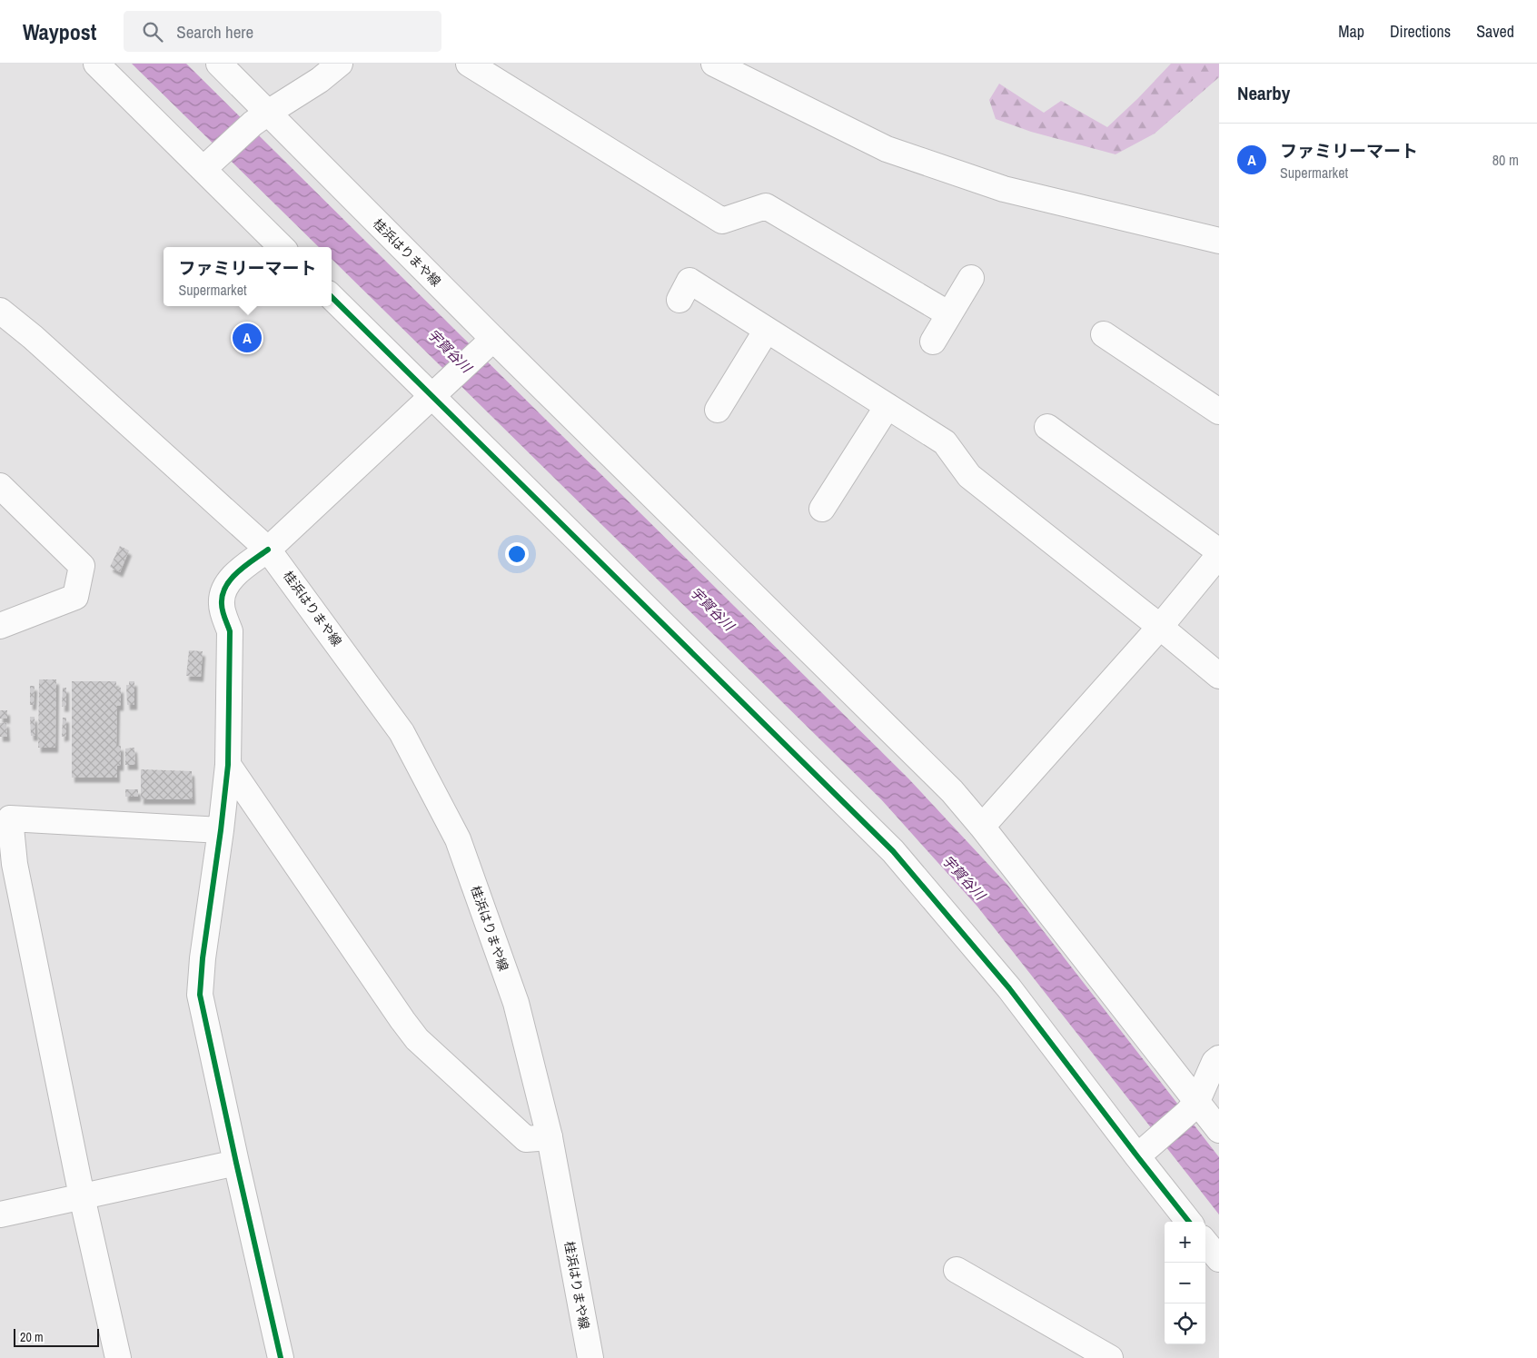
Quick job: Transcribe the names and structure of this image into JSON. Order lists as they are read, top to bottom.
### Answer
{
  "streets": {
    "street": ["桂浜はりまや線"]
  },
  "water": ["宇賀谷川"],
  "scale_bar": "20 m",
  "page": {
    "header": "Waypost",
    "search": "Search here",
    "nav": ["Map", "Directions", "Saved"],
    "heading": "Nearby",
    "list": [
      {
        "mark": "A",
        "name": "ファミリーマート",
        "note": "Supermarket",
        "value": "80 m"
      }
    ],
    "popup": ["ファミリーマート", "Supermarket"],
    "pins": "A",
    "map_buttons": ["+", "−"],
    "scale": "20 m"
  }
}
